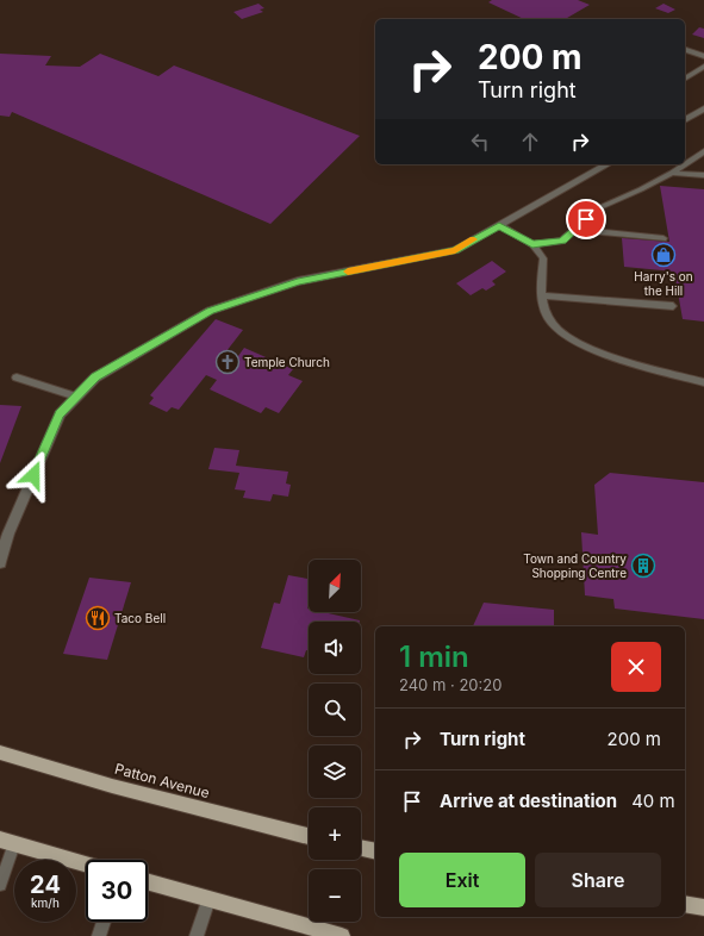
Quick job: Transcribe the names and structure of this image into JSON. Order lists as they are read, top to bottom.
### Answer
{
  "streets": {
    "main road": ["Patton Avenue"]
  },
  "places": {
    "shop": ["Harry's on the Hill"],
    "church": ["Temple Church"],
    "building": ["Town and Country Shopping Centre"],
    "restaurant": ["Taco Bell"]
  },
  "north": "top right",
  "page": {
    "turn": ["200 m", "Turn right"],
    "map_buttons": ["+", "−"],
    "heading": ["1 min", "240 m · 20:20"],
    "list": [
      {
        "name": "Turn right",
        "value": "200 m"
      },
      {
        "name": "Arrive at destination",
        "value": "40 m"
      }
    ],
    "buttons": ["Exit", "Share"],
    "speed": "24 km/h",
    "limit": "30"
  }
}
